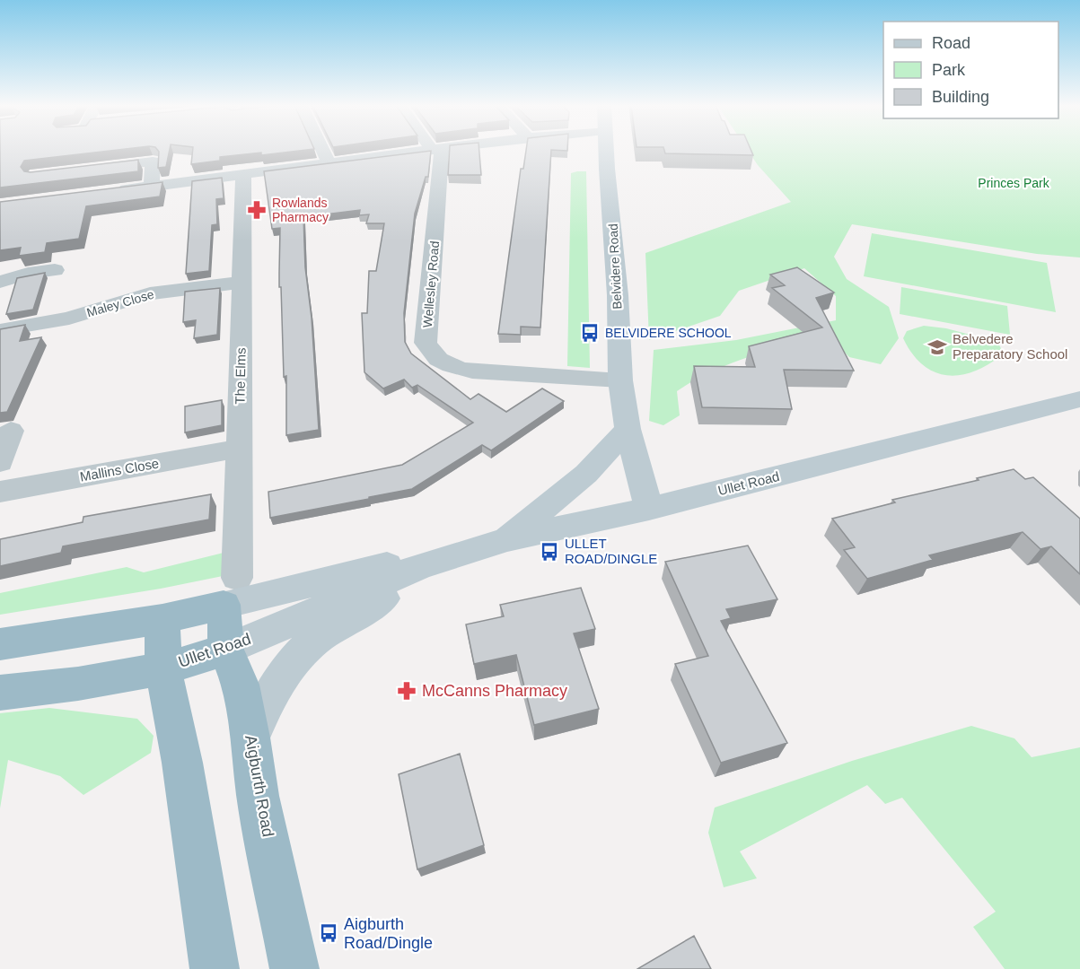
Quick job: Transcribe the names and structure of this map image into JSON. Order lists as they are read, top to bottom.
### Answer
{
  "streets": {
    "highway": ["Ullet Road", "Aigburth Road"],
    "main road": ["Belvidere Road"],
    "street": [
      "Wellesley Road",
      "Maley Close",
      "The Elms",
      "Mallins Close"
    ]
  },
  "crossings": [
    ["Belvidere Road", "Wellesley Road"],
    ["Belvidere Road", "Ullet Road"],
    ["Maley Close", "The Elms"],
    ["The Elms", "Mallins Close"],
    ["The Elms", "Ullet Road"],
    ["The Elms", "Aigburth Road"],
    ["Ullet Road", "Aigburth Road"]
  ],
  "parks": ["Princes Park"],
  "places": {
    "pharmacy": ["Rowlands Pharmacy", "McCanns Pharmacy"],
    "bus stop": ["BELVIDERE SCHOOL", "ULLET ROAD/DINGLE", "Aigburth Road/Dingle"],
    "school or university": ["Belvedere Preparatory School"]
  },
  "legend": ["Road", "Park", "Building"]
}
